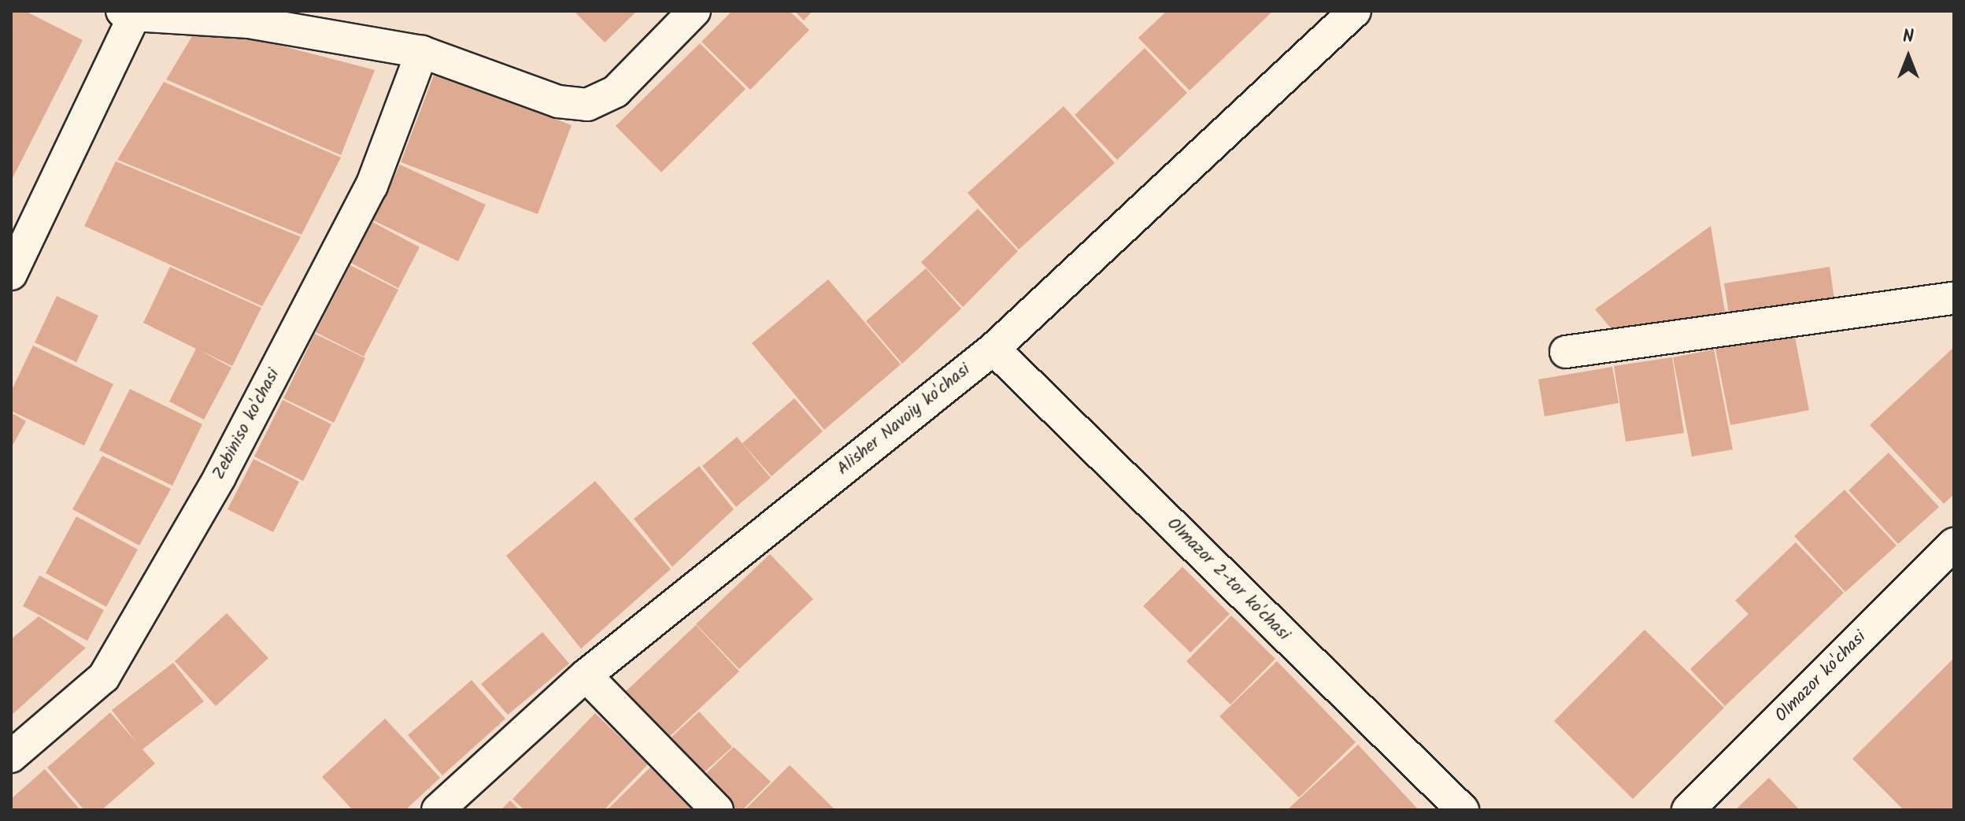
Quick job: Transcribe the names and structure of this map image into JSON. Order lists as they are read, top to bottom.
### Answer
{
  "streets": {
    "street": [
      "Alisher Navoiy ko'chasi",
      "Zebiniso ko'chasi",
      "Olmazor 2-tor ko'chasi",
      "Olmazor ko'chasi"
    ]
  },
  "crossings": [
    ["Alisher Navoiy ko'chasi", "Olmazor 2-tor ko'chasi"]
  ],
  "north": "top"
}
